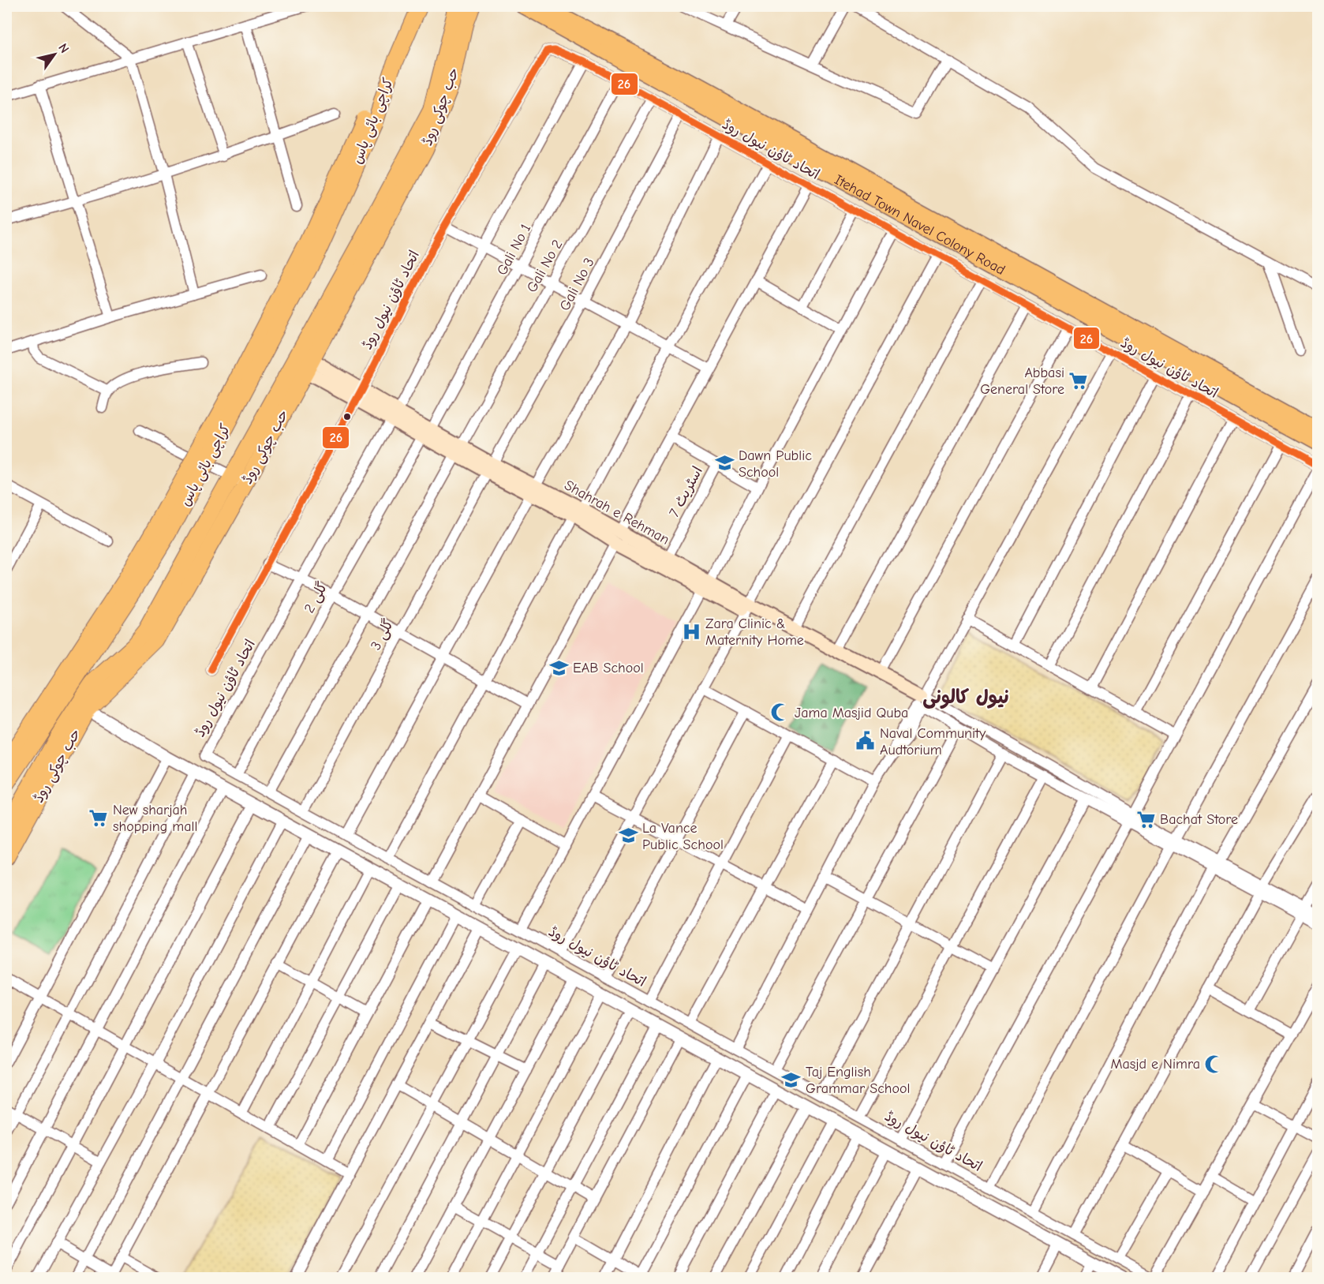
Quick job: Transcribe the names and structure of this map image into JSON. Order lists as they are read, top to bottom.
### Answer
{
  "streets": {
    "highway": ["حب چوکی روڈ", "کراچی بائی پاس"],
    "main road": ["Itehad Town Navel Colony Road", "Shahrah e Rehman"],
    "street": [
      "اتحاد ٹاؤن نیول روڈ",
      "Gali No 1",
      "Gali No 2",
      "Gali No 3",
      "اسٹریٹ 7",
      "گلی 2",
      "گلی 3"
    ]
  },
  "crossings": [
    ["حب چوکی روڈ", "Shahrah e Rehman"],
    ["اتحاد ٹاؤن نیول روڈ", "Gali No 1"],
    ["اتحاد ٹاؤن نیول روڈ", "Gali No 2"],
    ["اتحاد ٹاؤن نیول روڈ", "Gali No 3"],
    ["اتحاد ٹاؤن نیول روڈ", "Shahrah e Rehman"],
    ["اتحاد ٹاؤن نیول روڈ", "گلی 2"],
    ["اتحاد ٹاؤن نیول روڈ", "گلی 3"],
    ["Gali No 1", "Shahrah e Rehman"],
    ["Gali No 1", "گلی 2"],
    ["Gali No 2", "Shahrah e Rehman"],
    ["Gali No 3", "Shahrah e Rehman"],
    ["Gali No 3", "گلی 3"],
    ["اسٹریٹ 7", "Shahrah e Rehman"],
    ["Shahrah e Rehman", "گلی 2"],
    ["Shahrah e Rehman", "گلی 3"]
  ],
  "districts": ["نیول کالونی"],
  "places": {
    "supermarket": ["Abbasi General Store", "New sharjah shopping mall", "Bachat Store"],
    "school or university": [
      "Dawn Public School",
      "EAB School",
      "La Vance Public School",
      "Taj English Grammar School"
    ],
    "hospital": ["Zara Clinic & Maternity Home"],
    "mosque": ["Jama Masjid Quba", "Masjd e Nimra"],
    "public building": ["Naval Community Audtorium"]
  },
  "lines": ["transit line 26"],
  "north": "top right"
}
